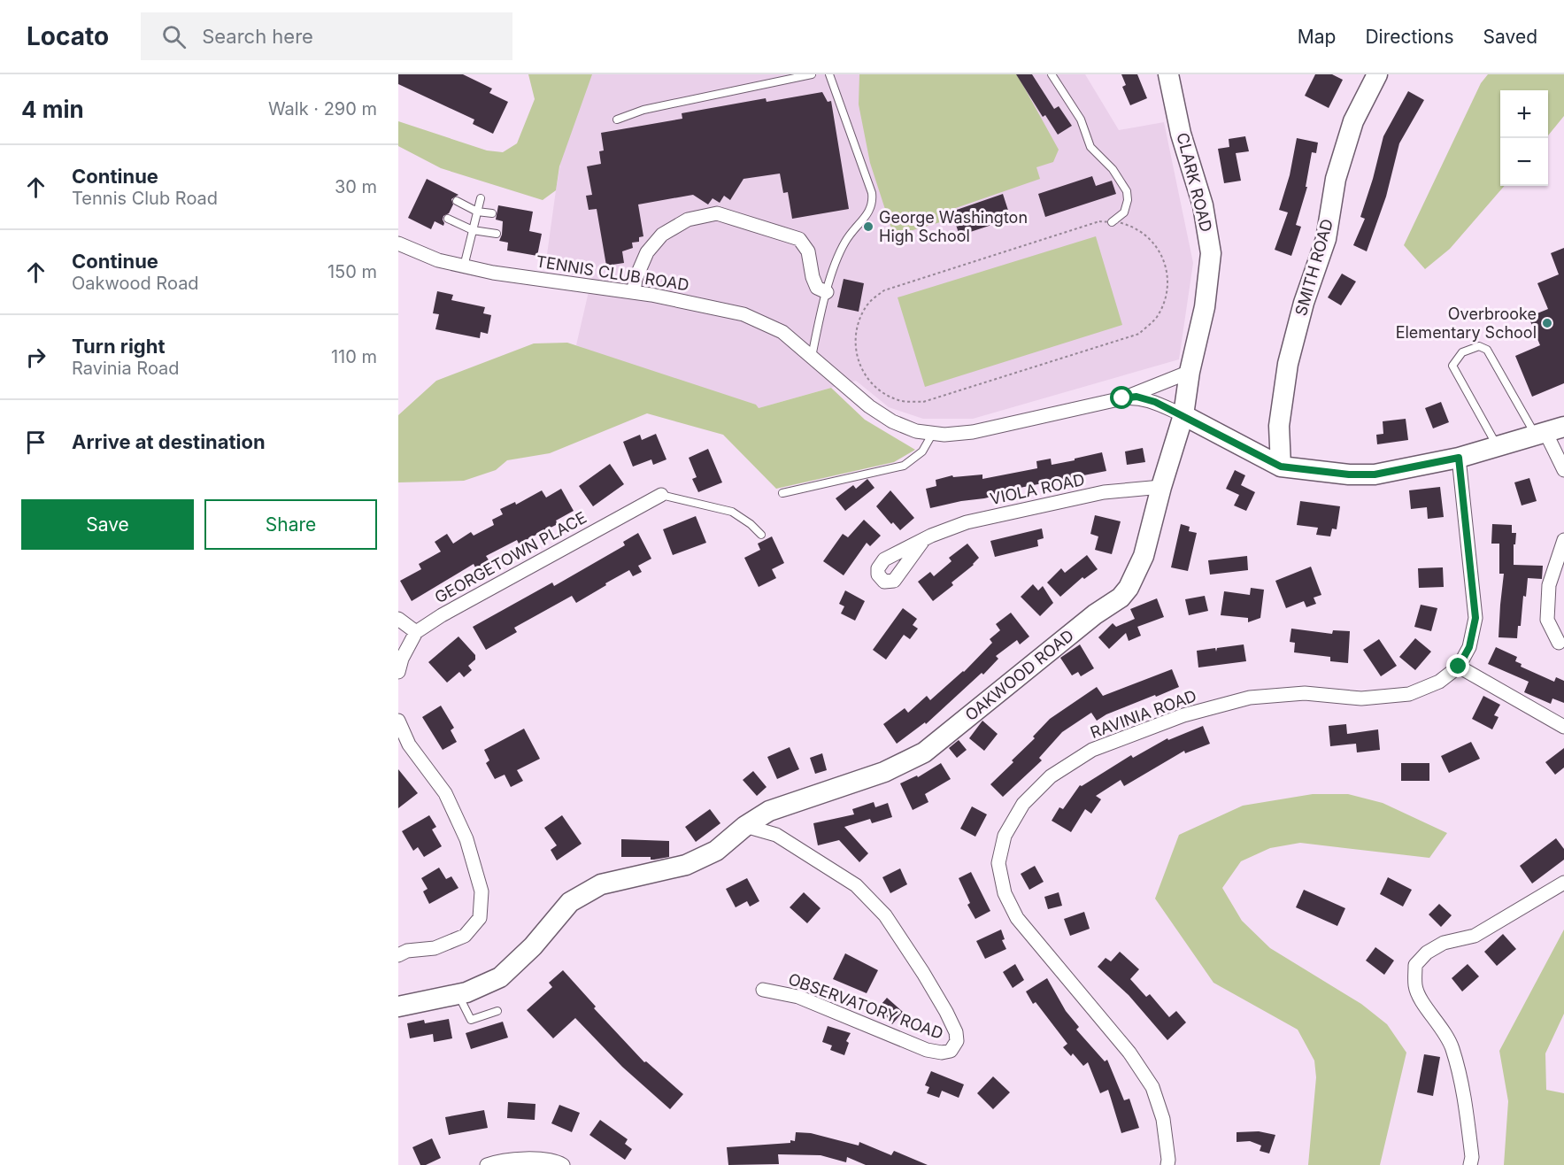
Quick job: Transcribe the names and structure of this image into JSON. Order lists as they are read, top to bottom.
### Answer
{
  "streets": {
    "main road": ["CLARK ROAD", "SMITH ROAD", "OAKWOOD ROAD"],
    "street": [
      "TENNIS CLUB ROAD",
      "VIOLA ROAD",
      "GEORGETOWN PLACE",
      "RAVINIA ROAD",
      "OBSERVATORY ROAD"
    ]
  },
  "crossings": [
    ["CLARK ROAD", "TENNIS CLUB ROAD"],
    ["CLARK ROAD", "OAKWOOD ROAD"],
    ["TENNIS CLUB ROAD", "OAKWOOD ROAD"],
    ["VIOLA ROAD", "OAKWOOD ROAD"],
    ["OAKWOOD ROAD", "OBSERVATORY ROAD"]
  ],
  "places": ["George Washington High School", "Overbrooke Elementary School"],
  "page": {
    "header": "Locato",
    "search": "Search here",
    "nav": ["Map", "Directions", "Saved"],
    "heading": ["4 min", "Walk · 290 m"],
    "map_buttons": ["+", "−"],
    "list": [
      ["Continue", "Tennis Club Road", "30 m"],
      ["Continue", "Oakwood Road", "150 m"],
      ["Turn right", "Ravinia Road", "110 m"],
      "Arrive at destination"
    ],
    "buttons": ["Save", "Share"]
  }
}
